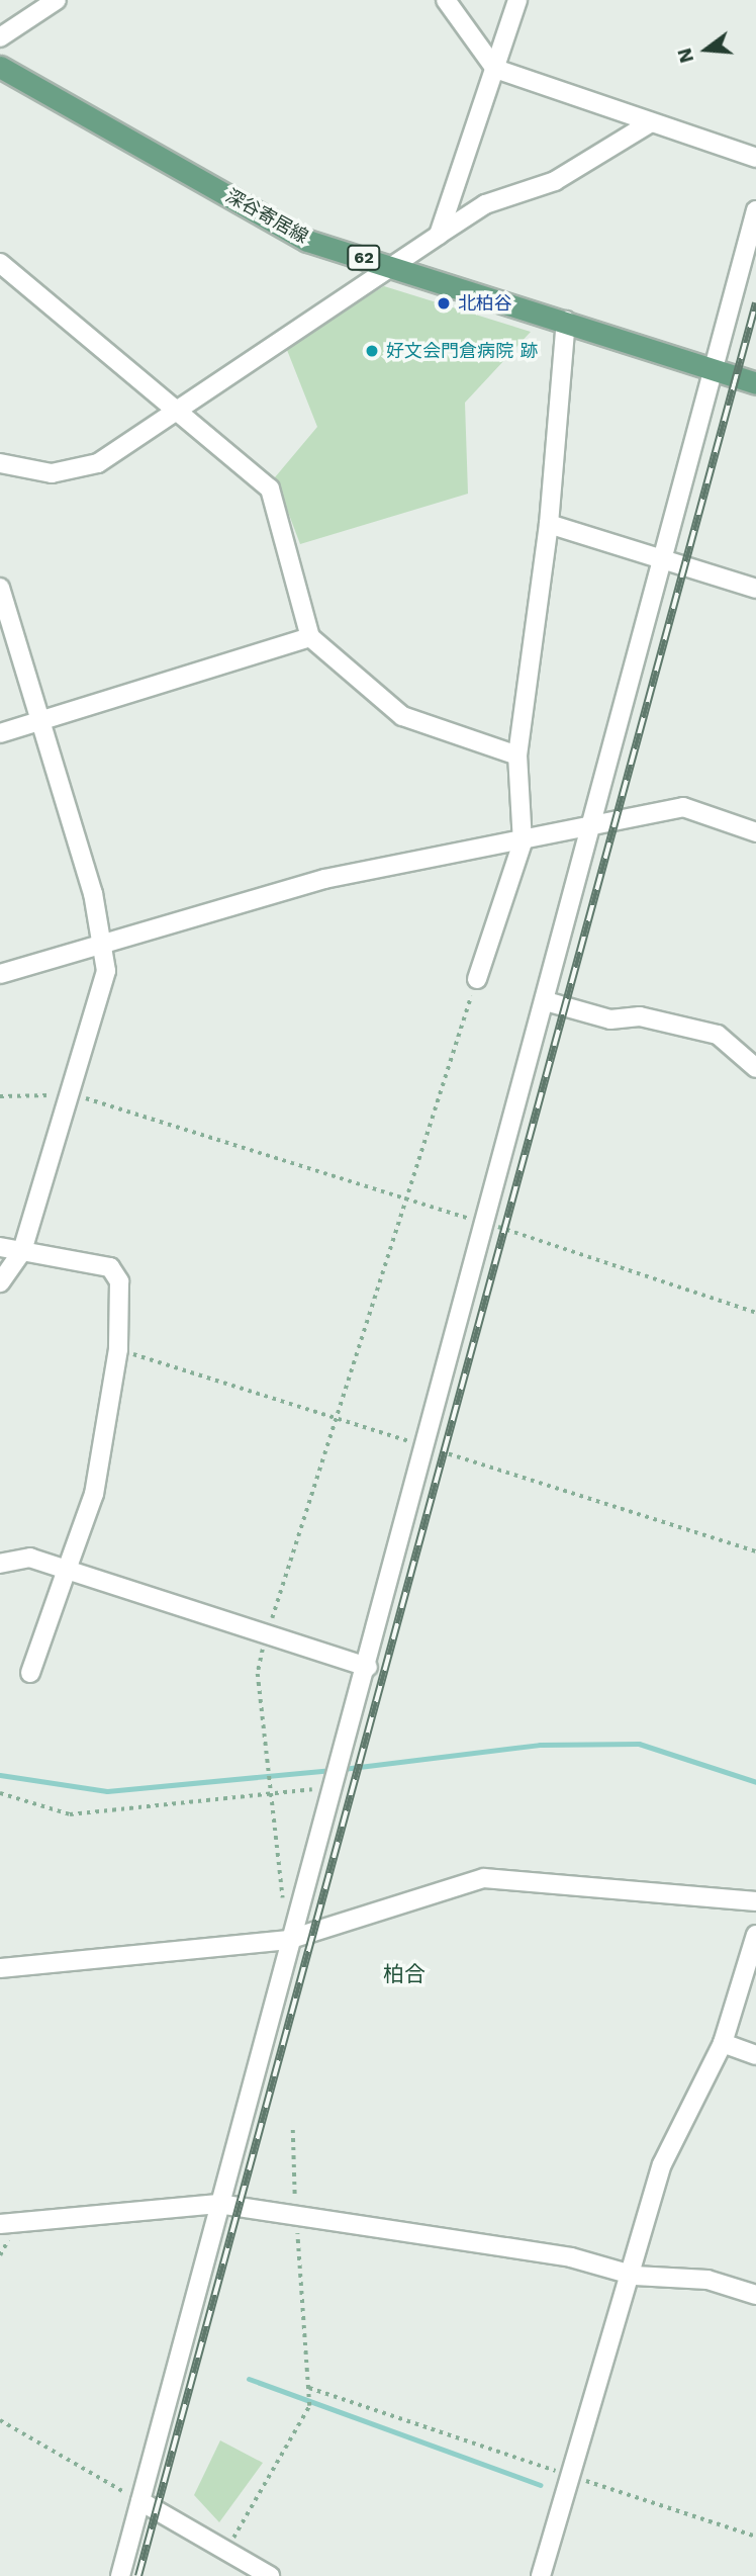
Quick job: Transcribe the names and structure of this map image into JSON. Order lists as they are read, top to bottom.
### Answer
{
  "streets": {
    "main road": ["深谷寄居線", "62"]
  },
  "districts": ["柏合"],
  "places": ["北柏谷", "好文会門倉病院 跡"],
  "north": "left"
}
